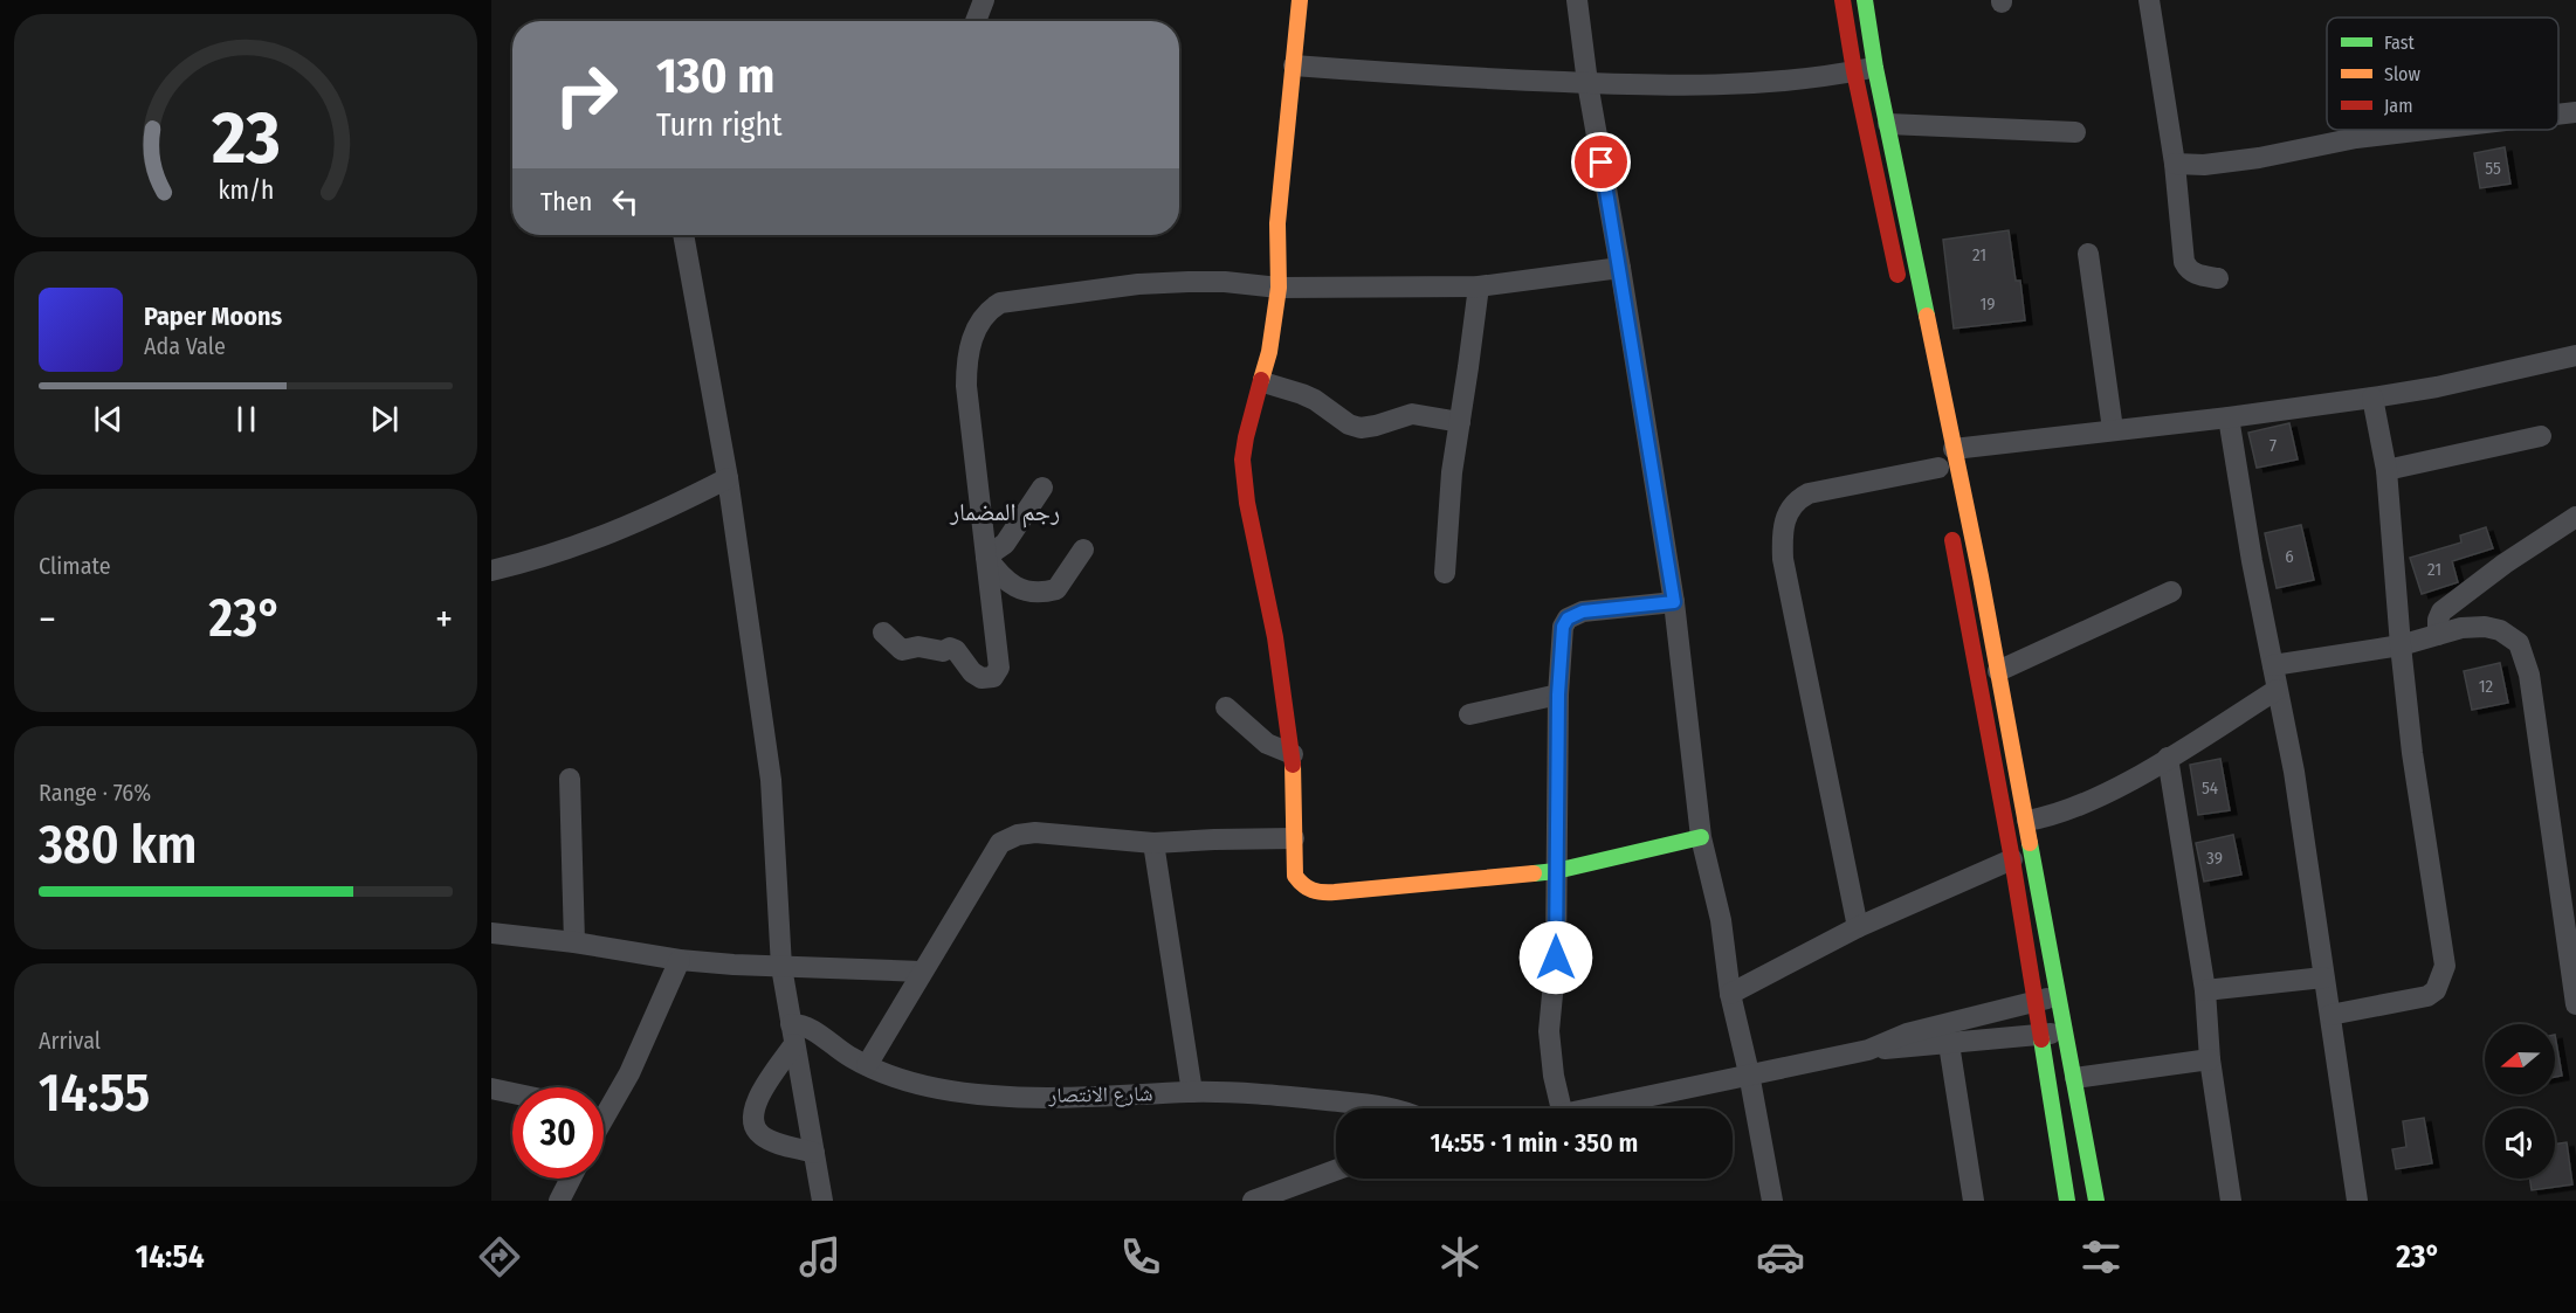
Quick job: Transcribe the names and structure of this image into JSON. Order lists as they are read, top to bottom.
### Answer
{
  "streets": {
    "street": ["شارع الانتصار"]
  },
  "districts": ["رجم المضمار"],
  "house_numbers": [
    "55",
    "21",
    "19",
    "7",
    "6",
    "21",
    "12",
    "54",
    "39"
  ],
  "legend": ["Fast", "Slow", "Jam"],
  "north": "left",
  "page": {
    "turn": ["130 m", "Turn right"],
    "then": "Then",
    "song": ["Paper Moons", "Ada Vale"],
    "tile": [
      "Climate",
      ["Range · 76%", "380 km"],
      ["Arrival", "14:55"]
    ],
    "heat": ["−", "23°", "+"],
    "limit": "30",
    "trip": "14:55 · 1 min · 350 m",
    "tabs": ["14:54", "23°"],
    "gauge": ["23", "km/h"]
  }
}
